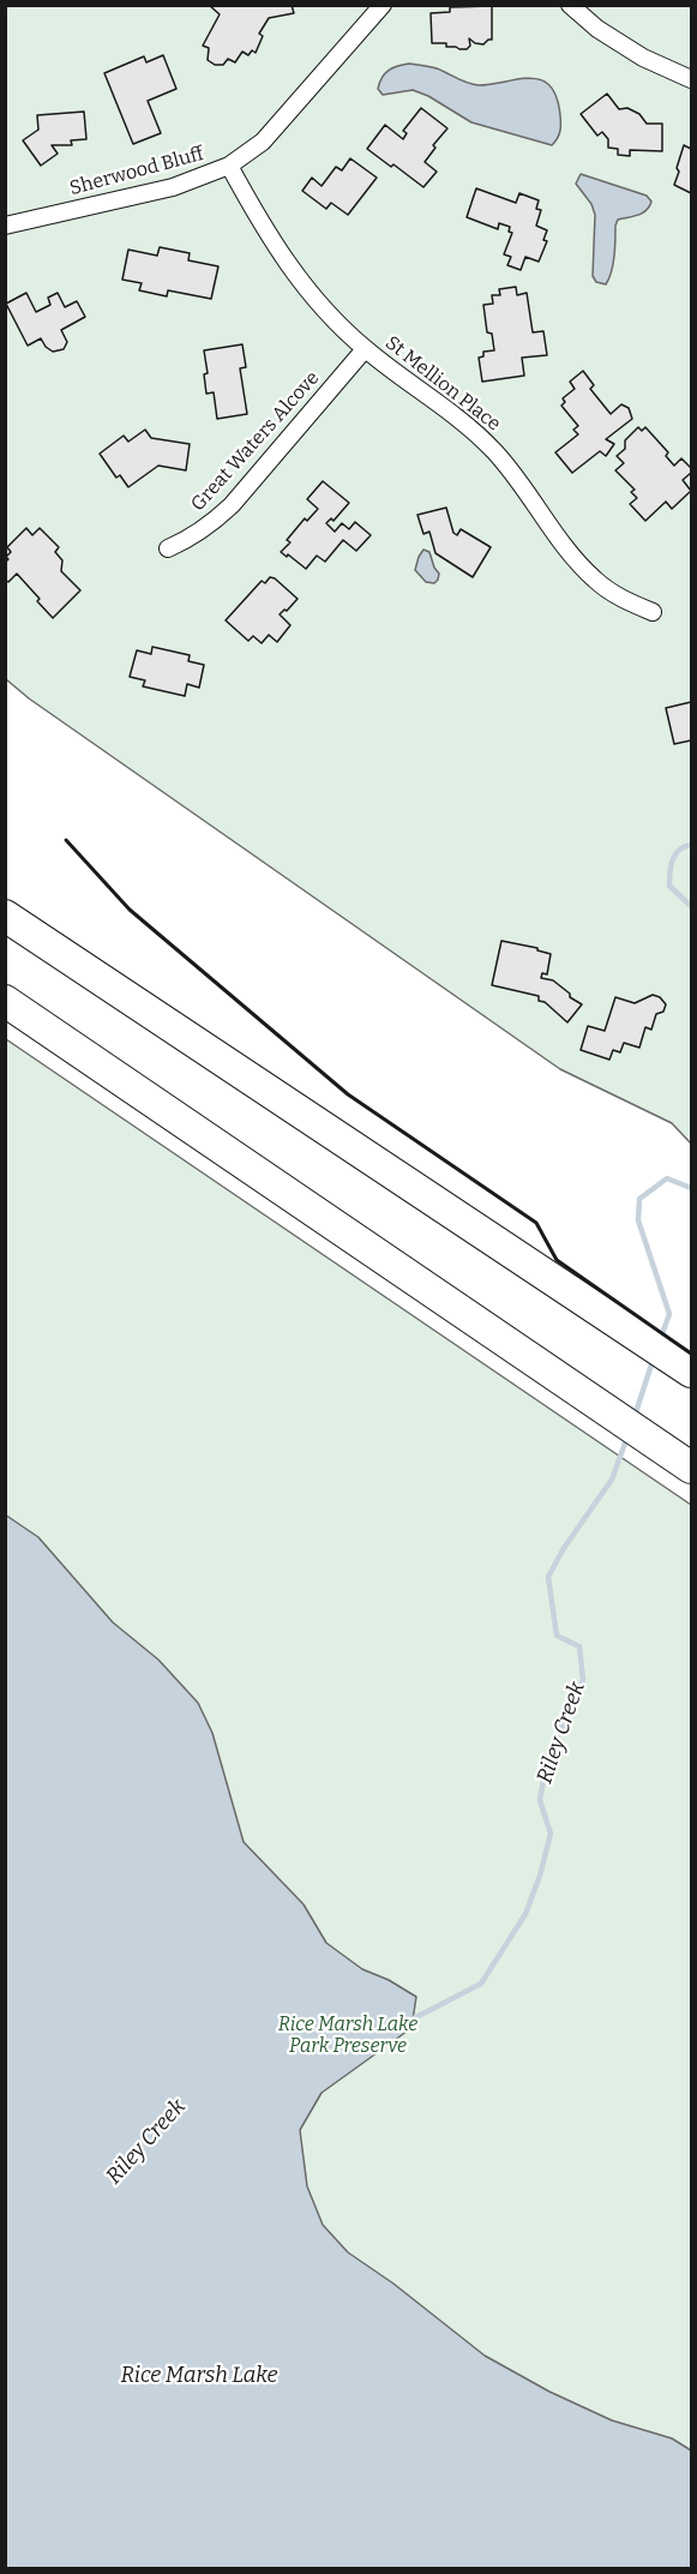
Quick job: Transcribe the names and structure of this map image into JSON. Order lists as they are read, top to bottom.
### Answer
{
  "streets": {
    "street": ["Sherwood Bluff", "St Mellion Place", "Great Waters Alcove"]
  },
  "crossings": [
    ["Sherwood Bluff", "St Mellion Place"],
    ["St Mellion Place", "Great Waters Alcove"]
  ],
  "water": ["Riley Creek", "Rice Marsh Lake"],
  "parks": ["Rice Marsh Lake Park Preserve"]
}
